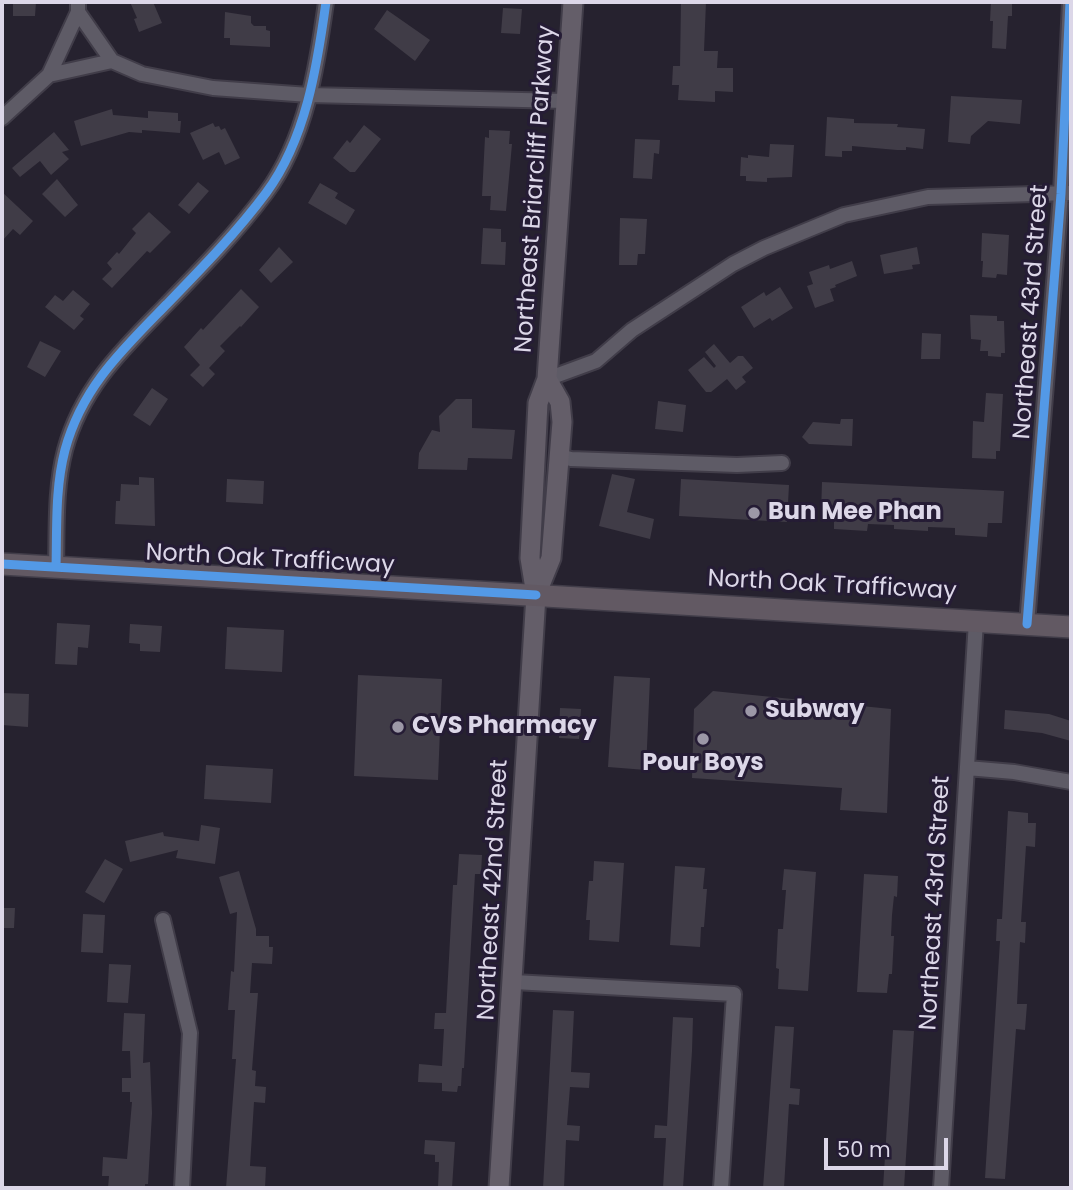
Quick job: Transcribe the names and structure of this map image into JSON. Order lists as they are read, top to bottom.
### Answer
{
  "streets": {
    "main road": ["Northeast Briarcliff Parkway", "North Oak Trafficway", "Northeast 42nd Street"],
    "street": ["Northeast 43rd Street"]
  },
  "crossings": [
    ["Northeast Briarcliff Parkway", "North Oak Trafficway"],
    ["Northeast Briarcliff Parkway", "Northeast 42nd Street"],
    ["Northeast 43rd Street", "North Oak Trafficway"],
    ["North Oak Trafficway", "Northeast 42nd Street"]
  ],
  "places": [
    "Bun Mee Phan",
    "Subway",
    "CVS Pharmacy",
    "Pour Boys"
  ],
  "scale_bar": "50 m"
}
